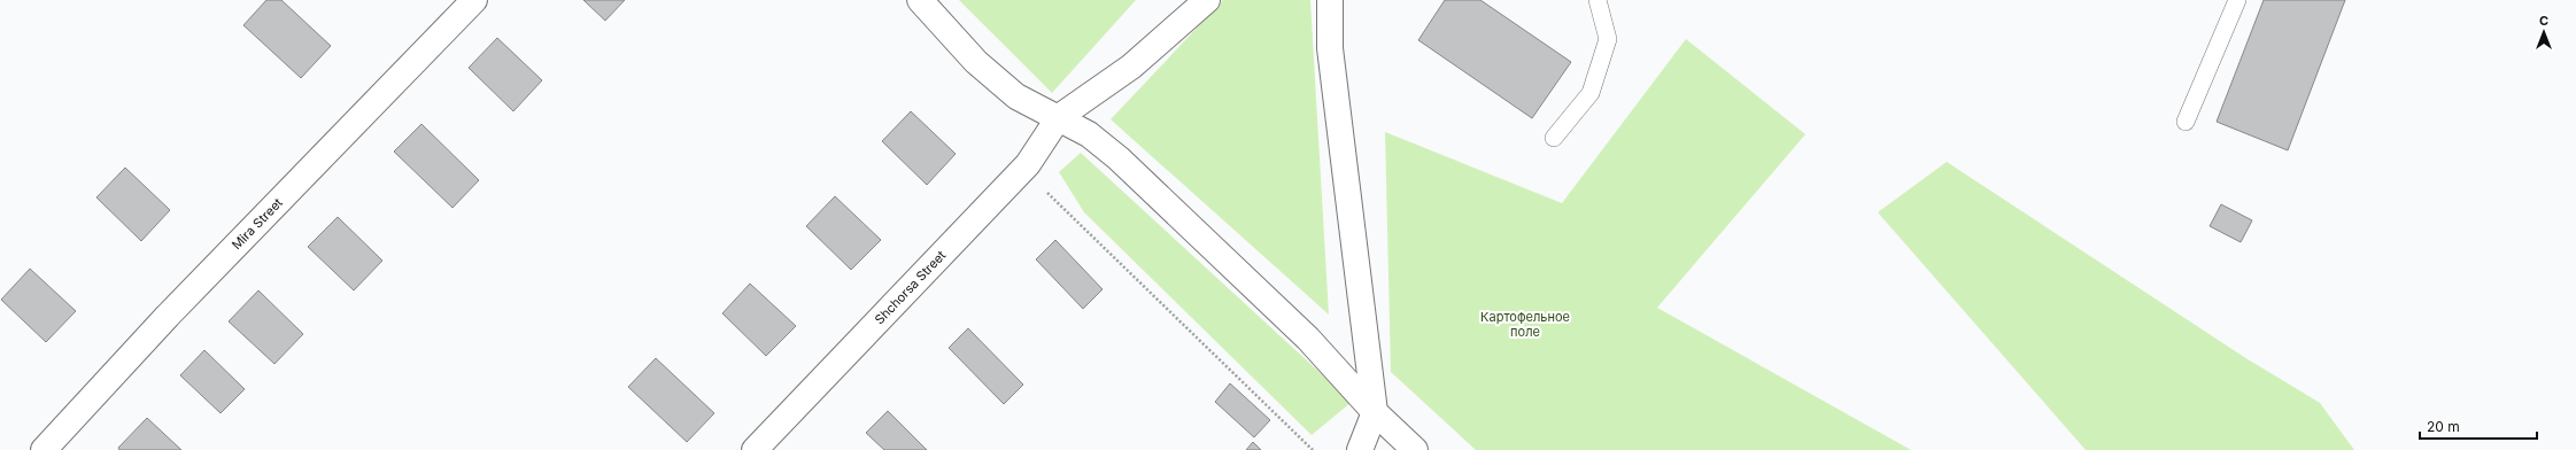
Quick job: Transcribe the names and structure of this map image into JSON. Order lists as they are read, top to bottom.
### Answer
{
  "streets": {
    "street": ["Mira Street", "Shchorsa Street"]
  },
  "parks": ["Картофельное поле"],
  "scale_bar": "20 m",
  "north": "top"
}
